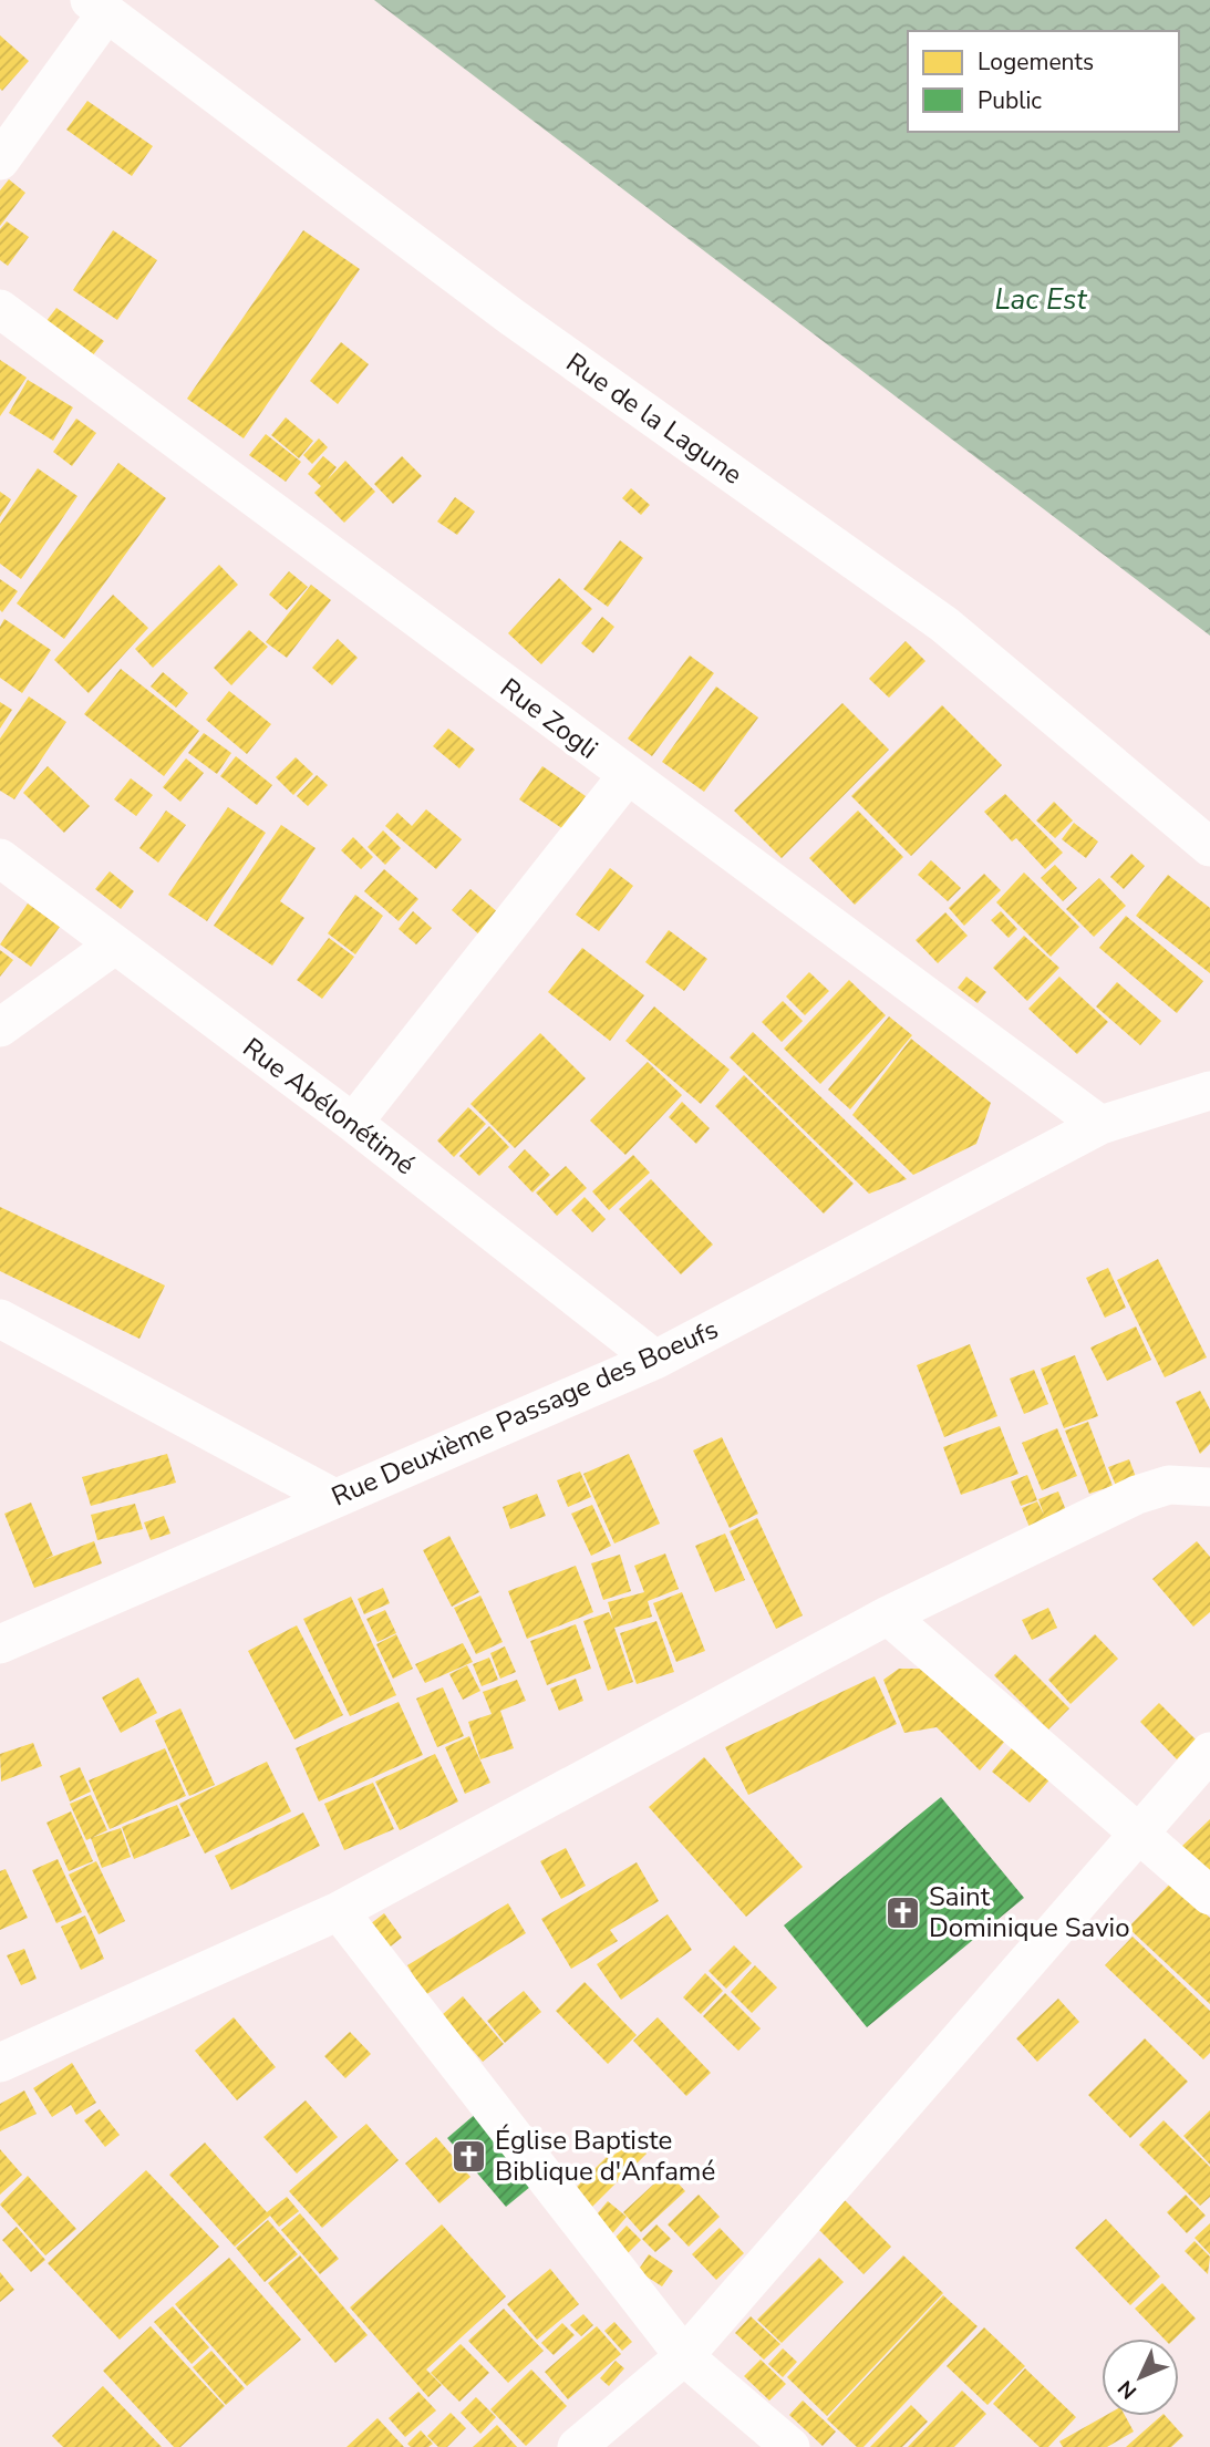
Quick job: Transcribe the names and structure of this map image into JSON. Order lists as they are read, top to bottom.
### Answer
{
  "streets": {
    "street": [
      "Rue de la Lagune",
      "Rue Zogli",
      "Rue Abélonétimé",
      "Rue Deuxième Passage des Boeufs"
    ]
  },
  "crossings": [
    ["Rue Zogli", "Rue Deuxième Passage des Boeufs"],
    ["Rue Abélonétimé", "Rue Deuxième Passage des Boeufs"]
  ],
  "water": ["Lac Est"],
  "places": {
    "church": ["Saint Dominique Savio", "Église Baptiste Biblique d'Anfamé"]
  },
  "legend": ["Logements", "Public"],
  "north": "bottom left"
}
